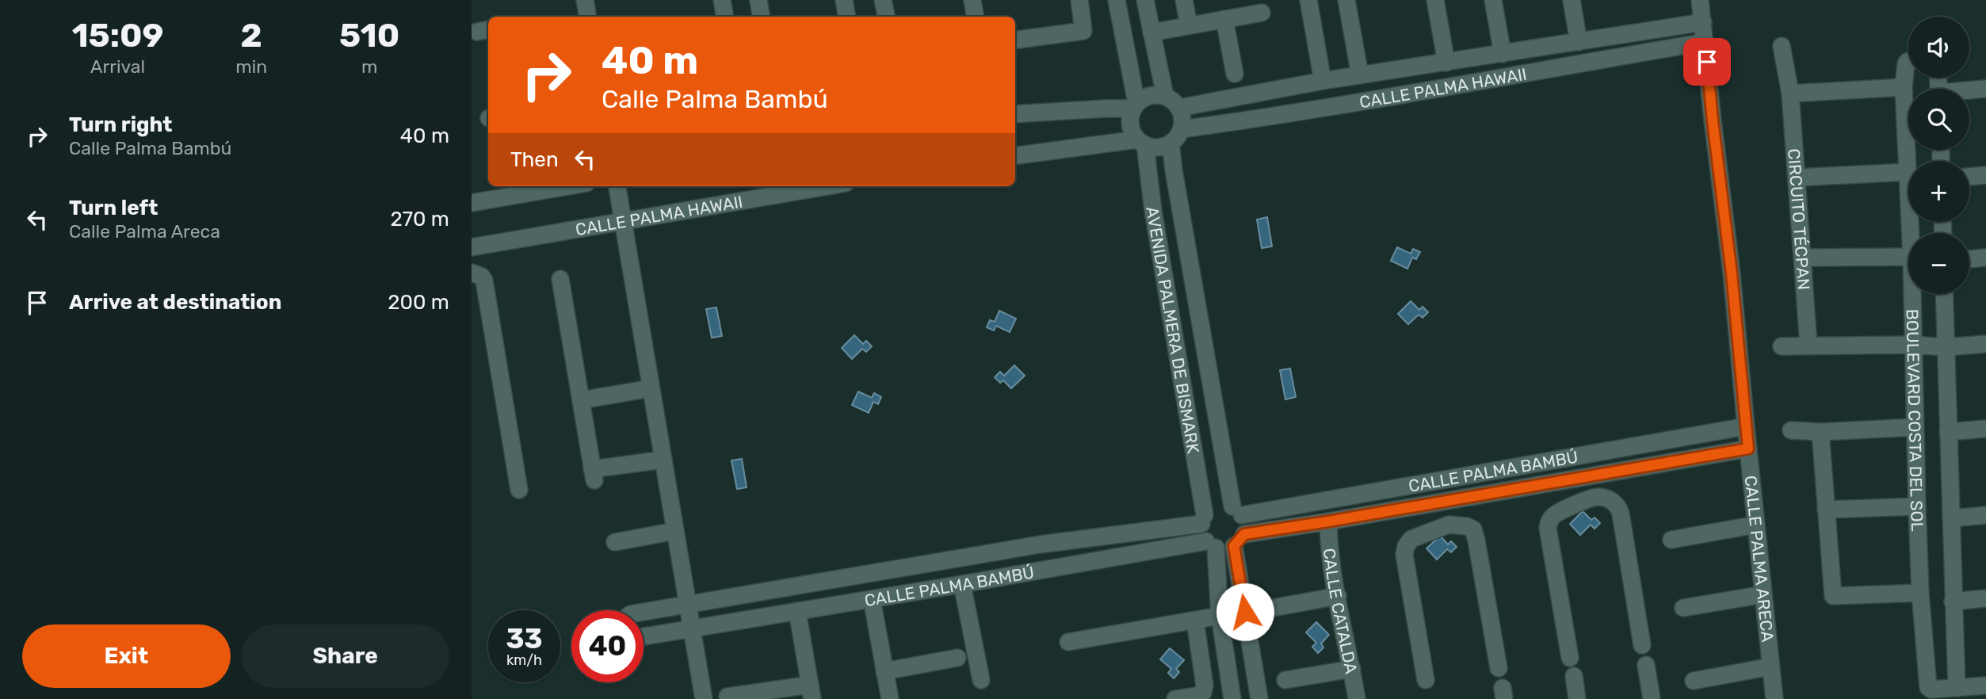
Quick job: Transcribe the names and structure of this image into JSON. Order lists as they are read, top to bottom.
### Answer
{
  "streets": {
    "street": [
      "CALLE PALMA HAWAII",
      "CIRCUITO TÉCPAN",
      "AVENIDA PALMERA DE BISMARK",
      "BOULEVARD COSTA DEL SOL",
      "CALLE PALMA BAMBÚ",
      "CALLE PALMA ARECA",
      "CALLE CATALDA"
    ]
  },
  "crossings": [
    ["CALLE PALMA HAWAII", "AVENIDA PALMERA DE BISMARK"],
    ["CALLE PALMA HAWAII", "CALLE PALMA ARECA"],
    ["AVENIDA PALMERA DE BISMARK", "CALLE PALMA BAMBÚ"],
    ["CALLE PALMA BAMBÚ", "CALLE PALMA ARECA"],
    ["CALLE PALMA BAMBÚ", "CALLE CATALDA"]
  ],
  "page": {
    "eta": [
      "15:09",
      "Arrival",
      "2",
      "min",
      "510",
      "m"
    ],
    "map_buttons": ["+", "−"],
    "turn": ["40 m", "Calle Palma Bambú"],
    "list": [
      {
        "name": "Turn right",
        "note": "Calle Palma Bambú",
        "value": "40 m"
      },
      {
        "name": "Turn left",
        "note": "Calle Palma Areca",
        "value": "270 m"
      },
      {
        "name": "Arrive at destination",
        "value": "200 m"
      }
    ],
    "then": "Then",
    "speed": "33 km/h",
    "limit": "40",
    "buttons": ["Exit", "Share"]
  }
}
